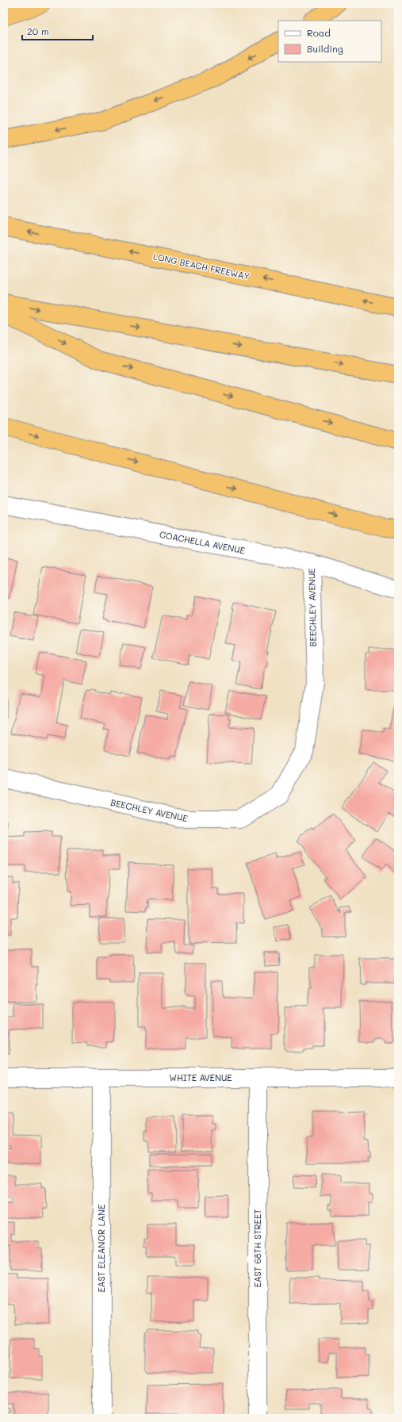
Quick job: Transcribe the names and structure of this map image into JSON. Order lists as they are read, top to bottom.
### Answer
{
  "streets": {
    "highway": ["LONG BEACH FREEWAY"],
    "street": [
      "COACHELLA AVENUE",
      "BEECHLEY AVENUE",
      "WHITE AVENUE",
      "EAST ELEANOR LANE",
      "EAST 68TH STREET"
    ]
  },
  "crossings": [
    ["COACHELLA AVENUE", "BEECHLEY AVENUE"],
    ["WHITE AVENUE", "EAST ELEANOR LANE"],
    ["WHITE AVENUE", "EAST 68TH STREET"]
  ],
  "legend": ["Road", "Building"],
  "scale_bar": "20 m"
}
